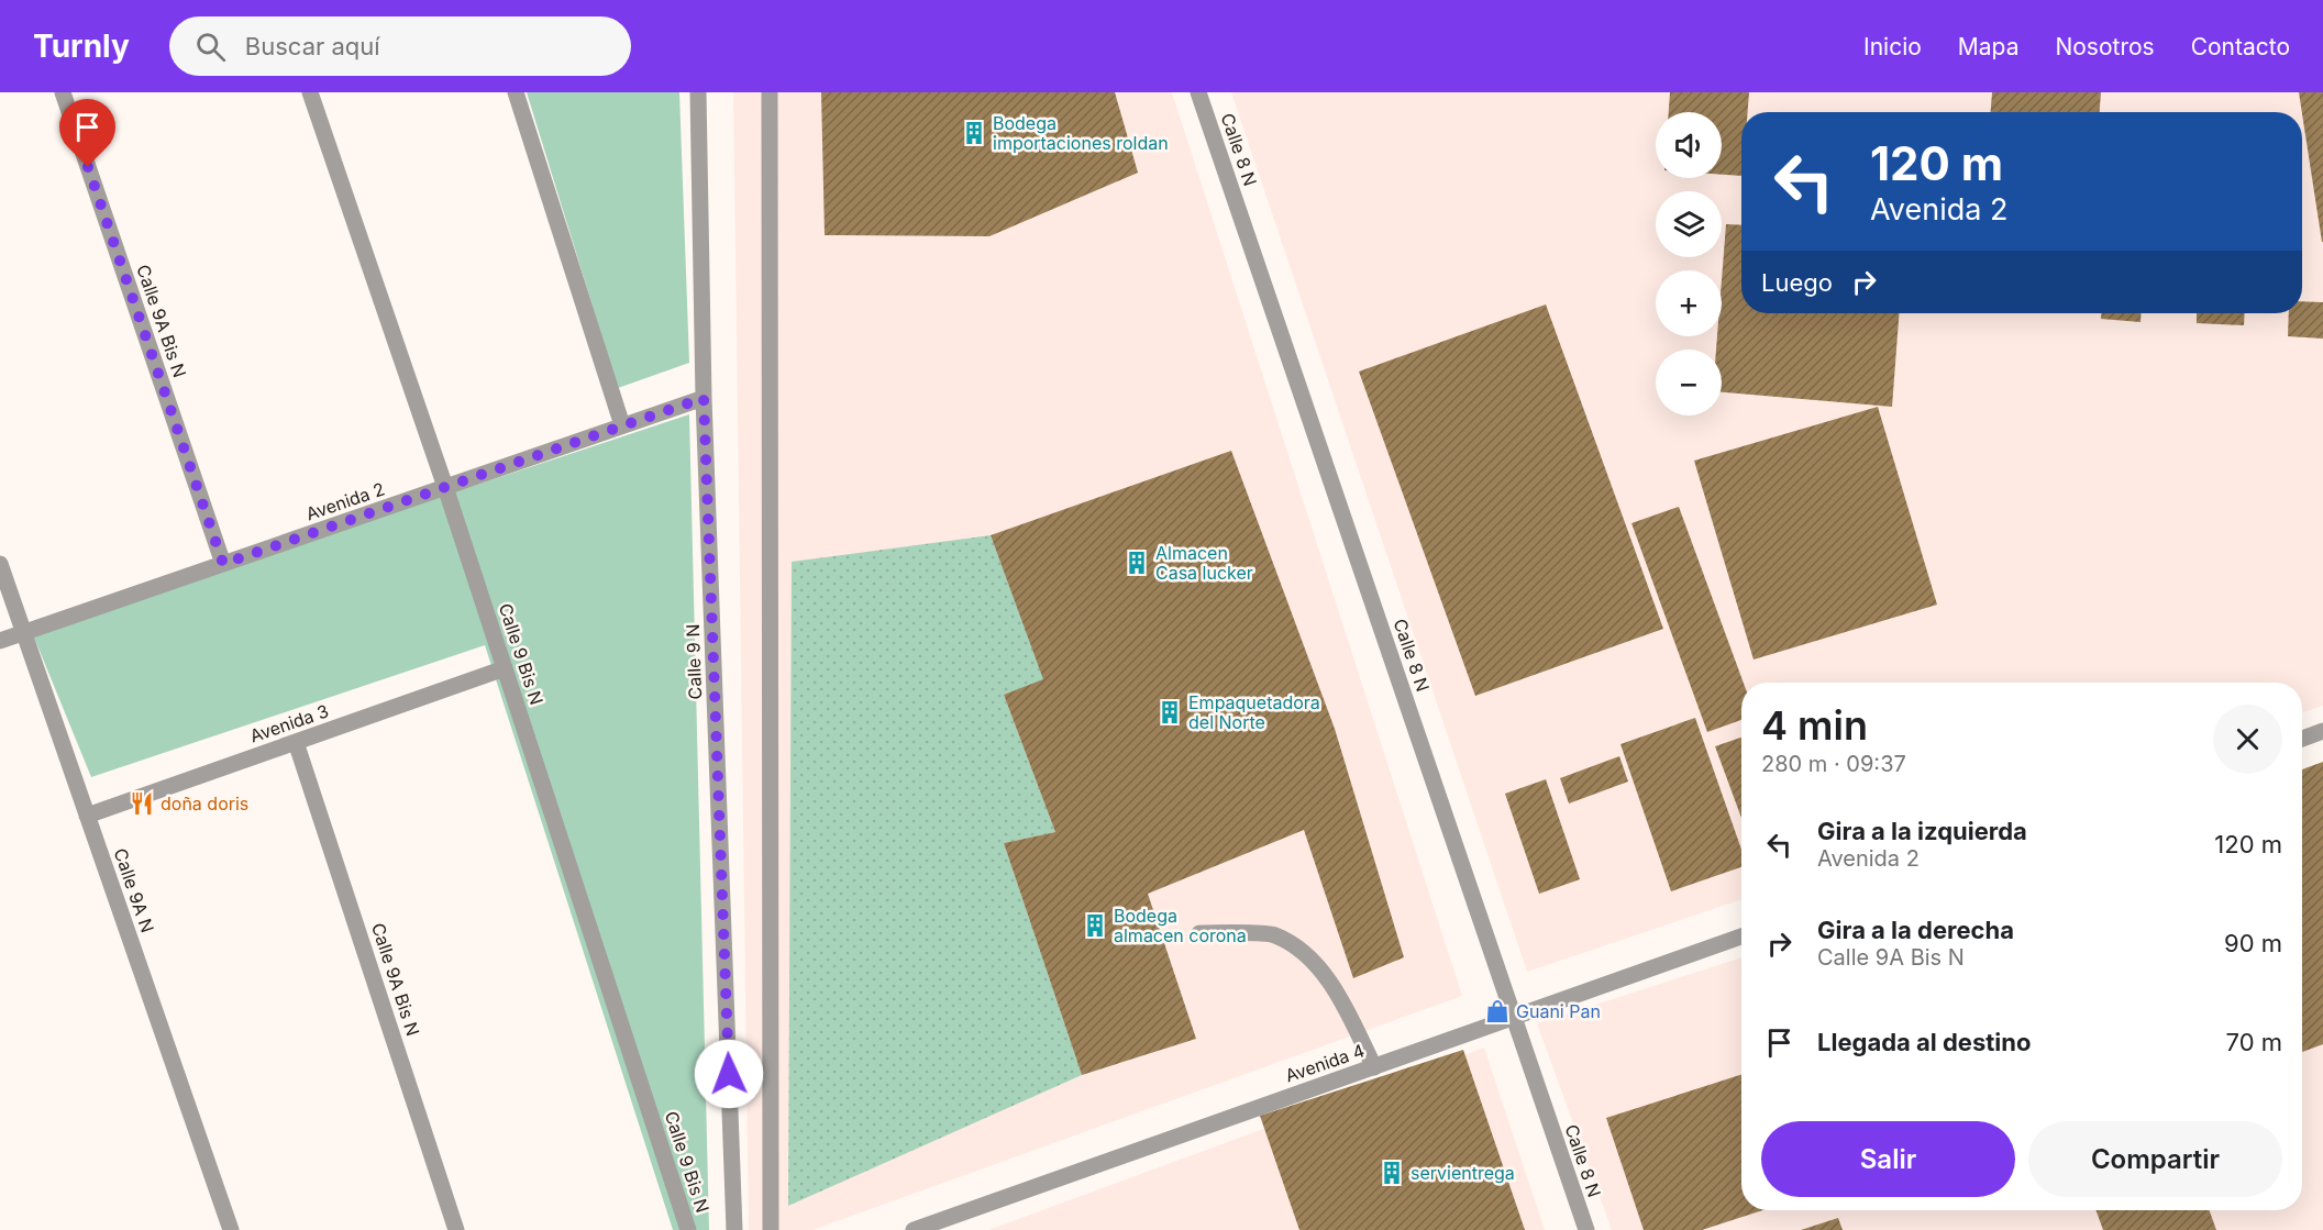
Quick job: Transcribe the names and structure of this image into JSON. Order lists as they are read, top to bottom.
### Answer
{
  "streets": {
    "street": [
      "Calle 8 N",
      "Calle 9A Bis N",
      "Avenida 2",
      "Calle 9 Bis N",
      "Calle 9 N",
      "Avenida 3",
      "Calle 9A N",
      "Avenida 4"
    ]
  },
  "crossings": [
    ["Calle 8 N", "Avenida 4"],
    ["Calle 9A Bis N", "Avenida 2"],
    ["Calle 9A Bis N", "Avenida 3"],
    ["Avenida 2", "Calle 9 Bis N"],
    ["Avenida 2", "Calle 9 N"],
    ["Avenida 2", "Calle 9A N"],
    ["Calle 9 Bis N", "Avenida 3"],
    ["Avenida 3", "Calle 9A N"]
  ],
  "places": {
    "building": [
      "Bodega importaciones roldan",
      "Almacen Casa lucker",
      "Empaquetadora del Norte",
      "Bodega almacen corona",
      "servientrega"
    ],
    "restaurant": ["doña doris"],
    "shop": ["Guani Pan"]
  },
  "page": {
    "header": "Turnly",
    "search": "Buscar aquí",
    "nav": [
      "Inicio",
      "Mapa",
      "Nosotros",
      "Contacto"
    ],
    "map_buttons": ["+", "−"],
    "turn": ["120 m", "Avenida 2"],
    "then": "Luego",
    "heading": ["4 min", "280 m · 09:37"],
    "list": [
      {
        "name": "Gira a la izquierda",
        "note": "Avenida 2",
        "value": "120 m"
      },
      {
        "name": "Gira a la derecha",
        "note": "Calle 9A Bis N",
        "value": "90 m"
      },
      {
        "name": "Llegada al destino",
        "value": "70 m"
      }
    ],
    "buttons": ["Salir", "Compartir"]
  }
}
